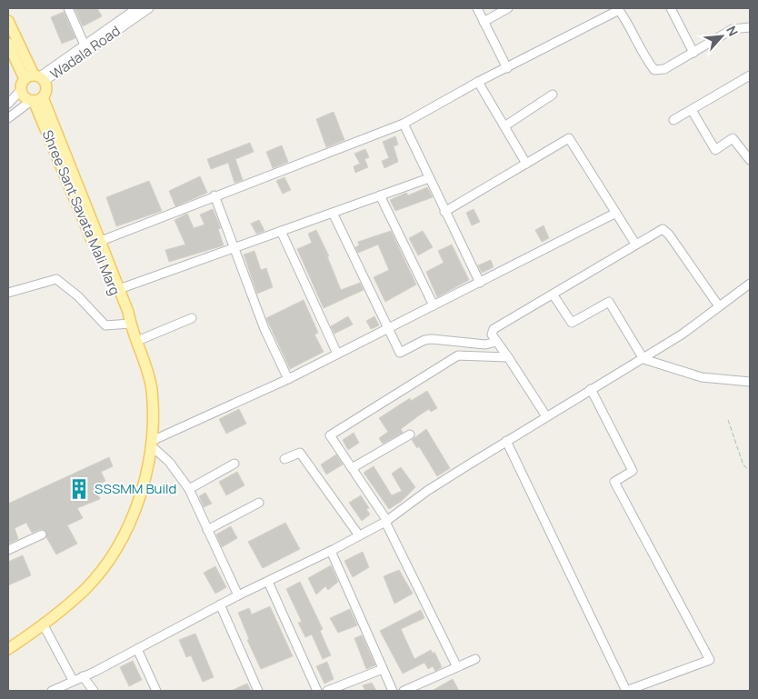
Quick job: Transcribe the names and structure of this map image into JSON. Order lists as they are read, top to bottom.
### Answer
{
  "streets": {
    "main road": ["Shree Sant Savata Mali Marg"],
    "street": ["Wadala Road"]
  },
  "crossings": [
    ["Wadala Road", "Shree Sant Savata Mali Marg"]
  ],
  "places": {
    "building": ["SSSMM Build"]
  },
  "north": "top right"
}
